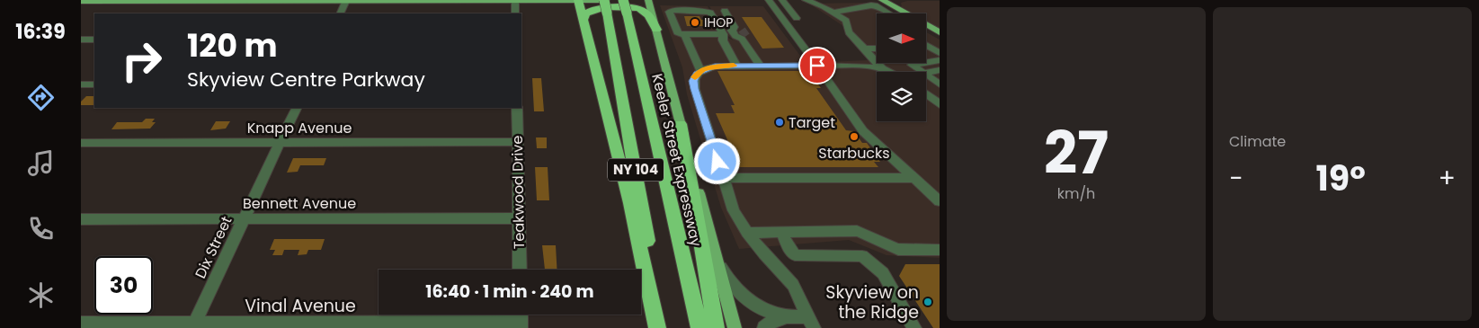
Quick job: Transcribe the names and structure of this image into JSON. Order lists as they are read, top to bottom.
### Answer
{
  "streets": {
    "highway": ["Keeler Street Expressway", "NY 104"],
    "street": [
      "Knapp Avenue",
      "Teakwood Drive",
      "Bennett Avenue",
      "Dix Street",
      "Vinal Avenue"
    ]
  },
  "crossings": [
    ["Knapp Avenue", "Teakwood Drive"],
    ["Knapp Avenue", "Dix Street"],
    ["Teakwood Drive", "Bennett Avenue"],
    ["Bennett Avenue", "Dix Street"],
    ["Dix Street", "Vinal Avenue"]
  ],
  "places": [
    "IHOP",
    "Target",
    "Starbucks",
    "Skyview on the Ridge"
  ],
  "north": "right",
  "page": {
    "tabs": "16:39",
    "tile": [
      ["27", "km/h"],
      "Climate"
    ],
    "turn": ["120 m", "Skyview Centre Parkway"],
    "heat": ["−", "19°", "+"],
    "limit": "30",
    "trip": "16:40 · 1 min · 240 m"
  }
}
